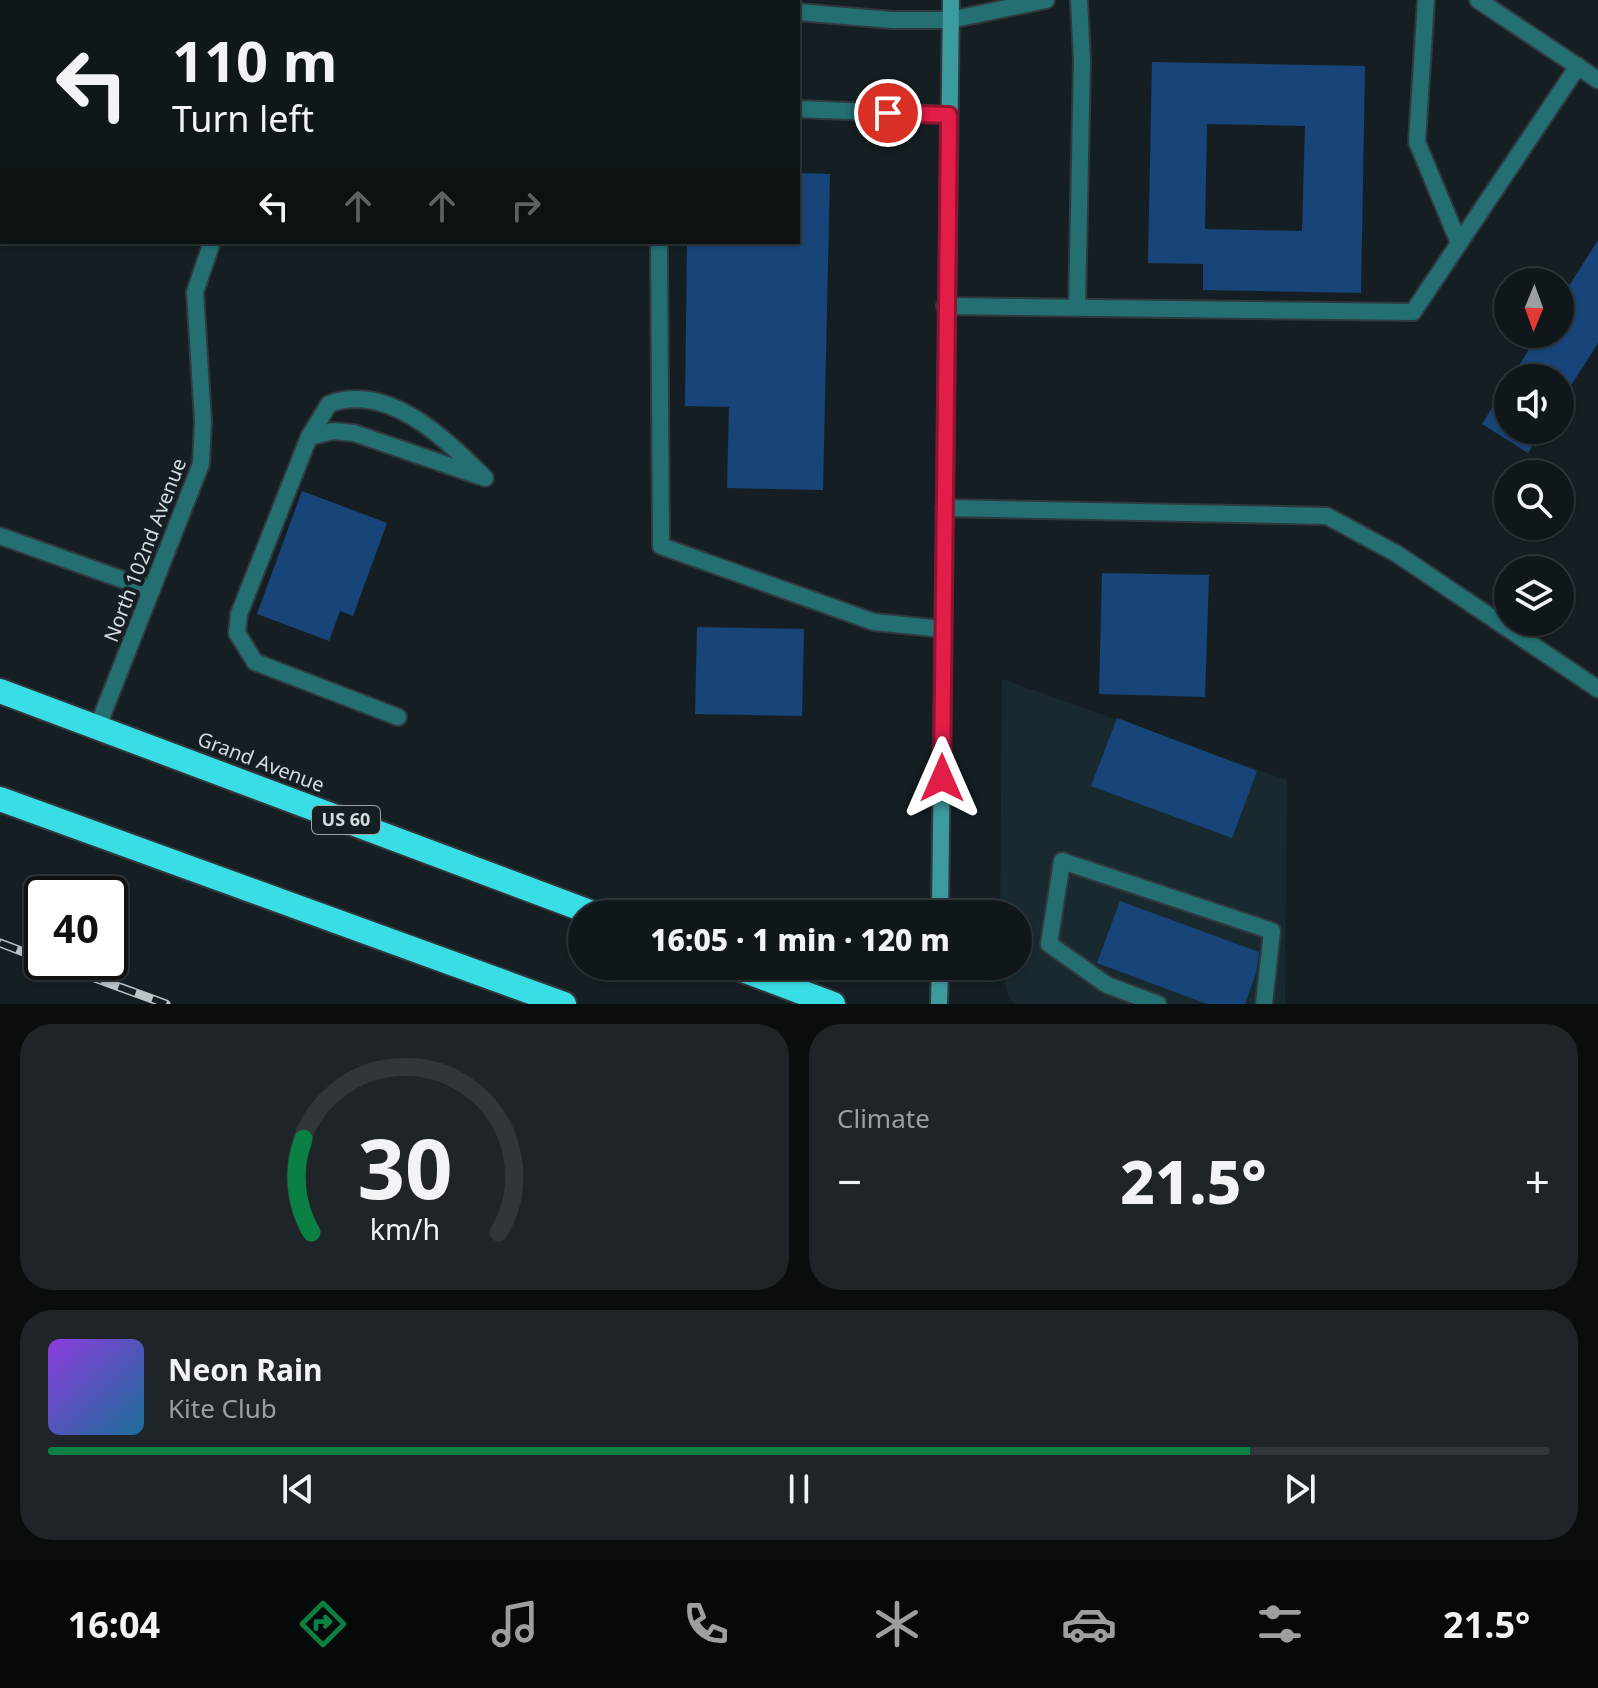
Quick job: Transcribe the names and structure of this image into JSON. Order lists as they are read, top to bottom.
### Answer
{
  "streets": {
    "highway": ["Grand Avenue", "US 60"],
    "street": ["North 102nd Avenue"]
  },
  "crossings": [
    ["North 102nd Avenue", "Grand Avenue"]
  ],
  "north": "bottom",
  "page": {
    "turn": ["110 m", "Turn left"],
    "limit": "40",
    "trip": "16:05 · 1 min · 120 m",
    "tile": "Climate",
    "heat": ["−", "21.5°", "+"],
    "song": ["Neon Rain", "Kite Club"],
    "tabs": ["16:04", "21.5°"],
    "gauge": ["30", "km/h"]
  }
}
